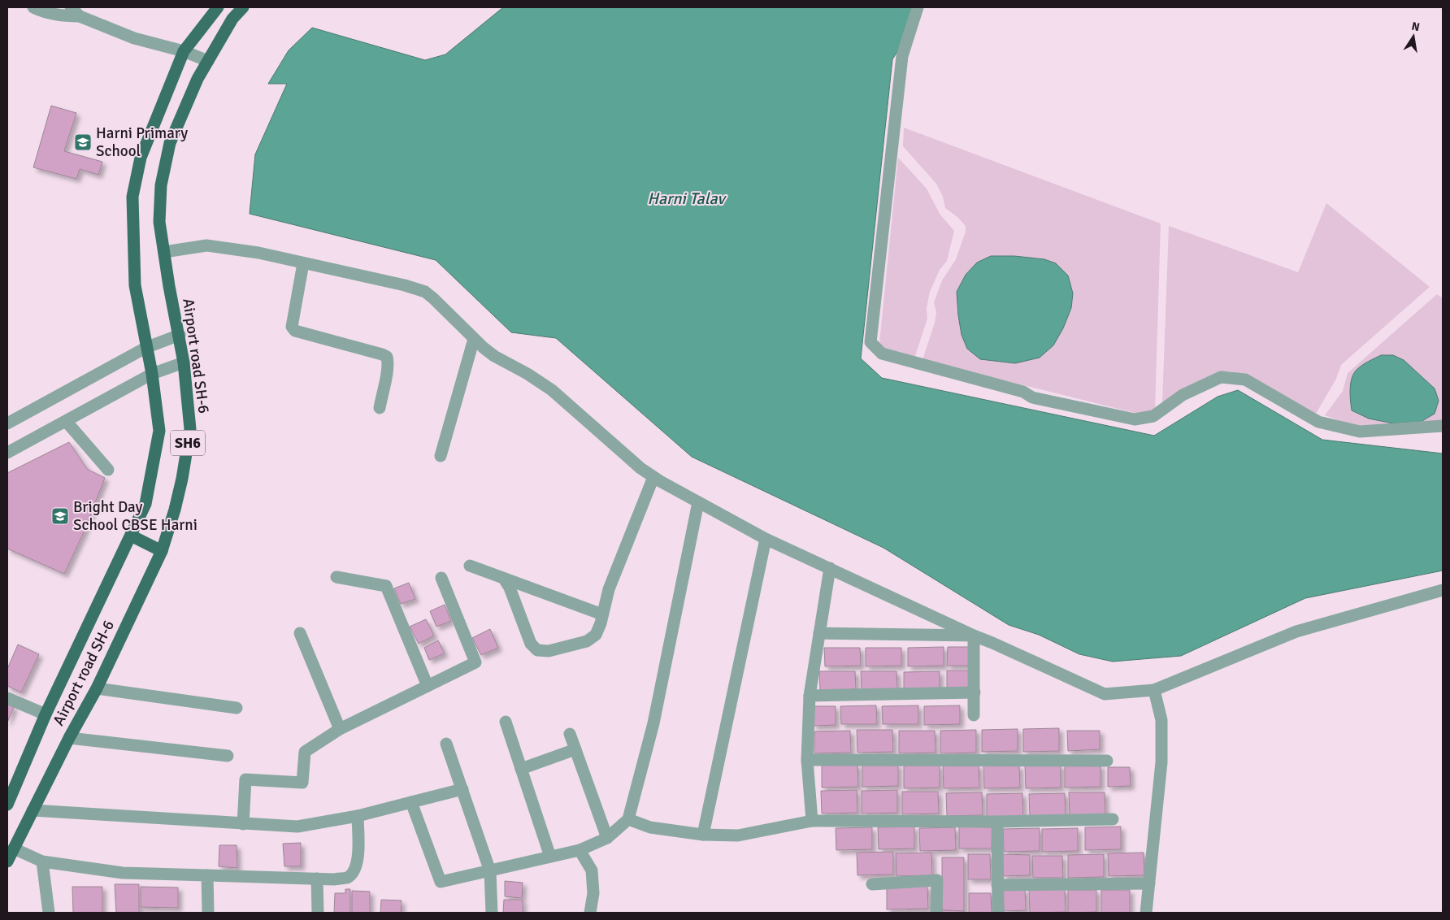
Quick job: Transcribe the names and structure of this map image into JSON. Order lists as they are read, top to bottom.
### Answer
{
  "streets": {
    "main road": ["Airport road SH-6", "SH6"]
  },
  "water": ["Harni Talav"],
  "places": {
    "school or university": ["Harni Primary School", "Bright Day School CBSE Harni"]
  },
  "north": "top"
}
